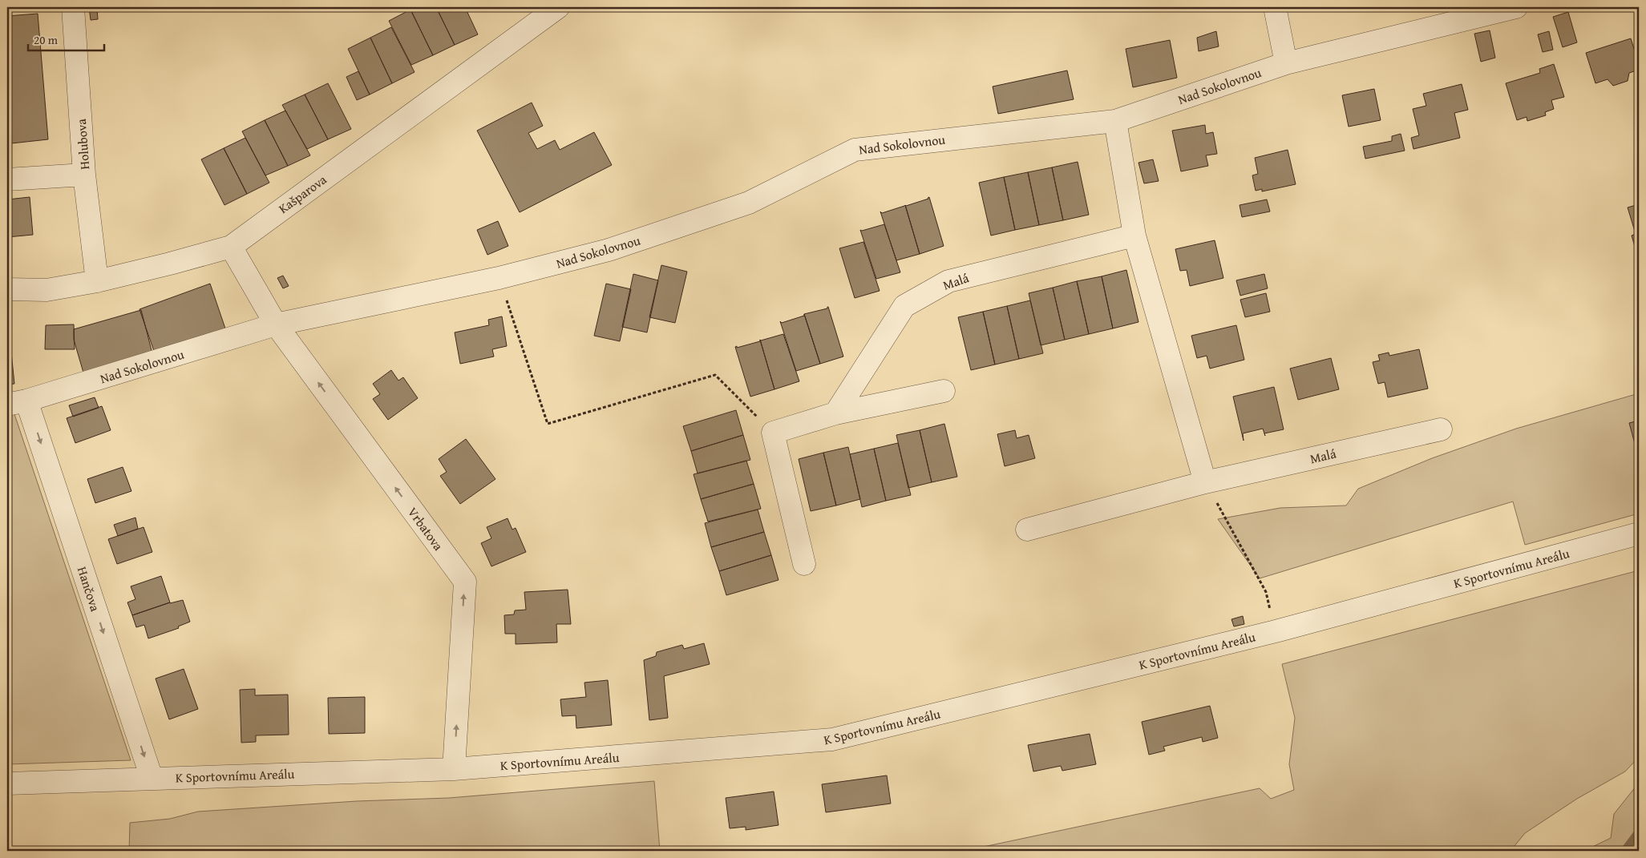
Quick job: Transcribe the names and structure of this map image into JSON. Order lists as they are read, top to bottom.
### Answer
{
  "streets": {
    "street": [
      "Nad Sokolovnou",
      "Holubova",
      "Kašparova",
      "Malá",
      "Vrbatova",
      "K Sportovnímu Areálu",
      "Hančova"
    ]
  },
  "crossings": [
    ["Nad Sokolovnou", "Vrbatova"],
    ["Nad Sokolovnou", "Hančova"],
    ["Holubova", "Kašparova"],
    ["Vrbatova", "K Sportovnímu Areálu"],
    ["K Sportovnímu Areálu", "Hančova"]
  ],
  "one_way": ["Vrbatova", "Hančova"],
  "scale_bar": "20 m"
}
